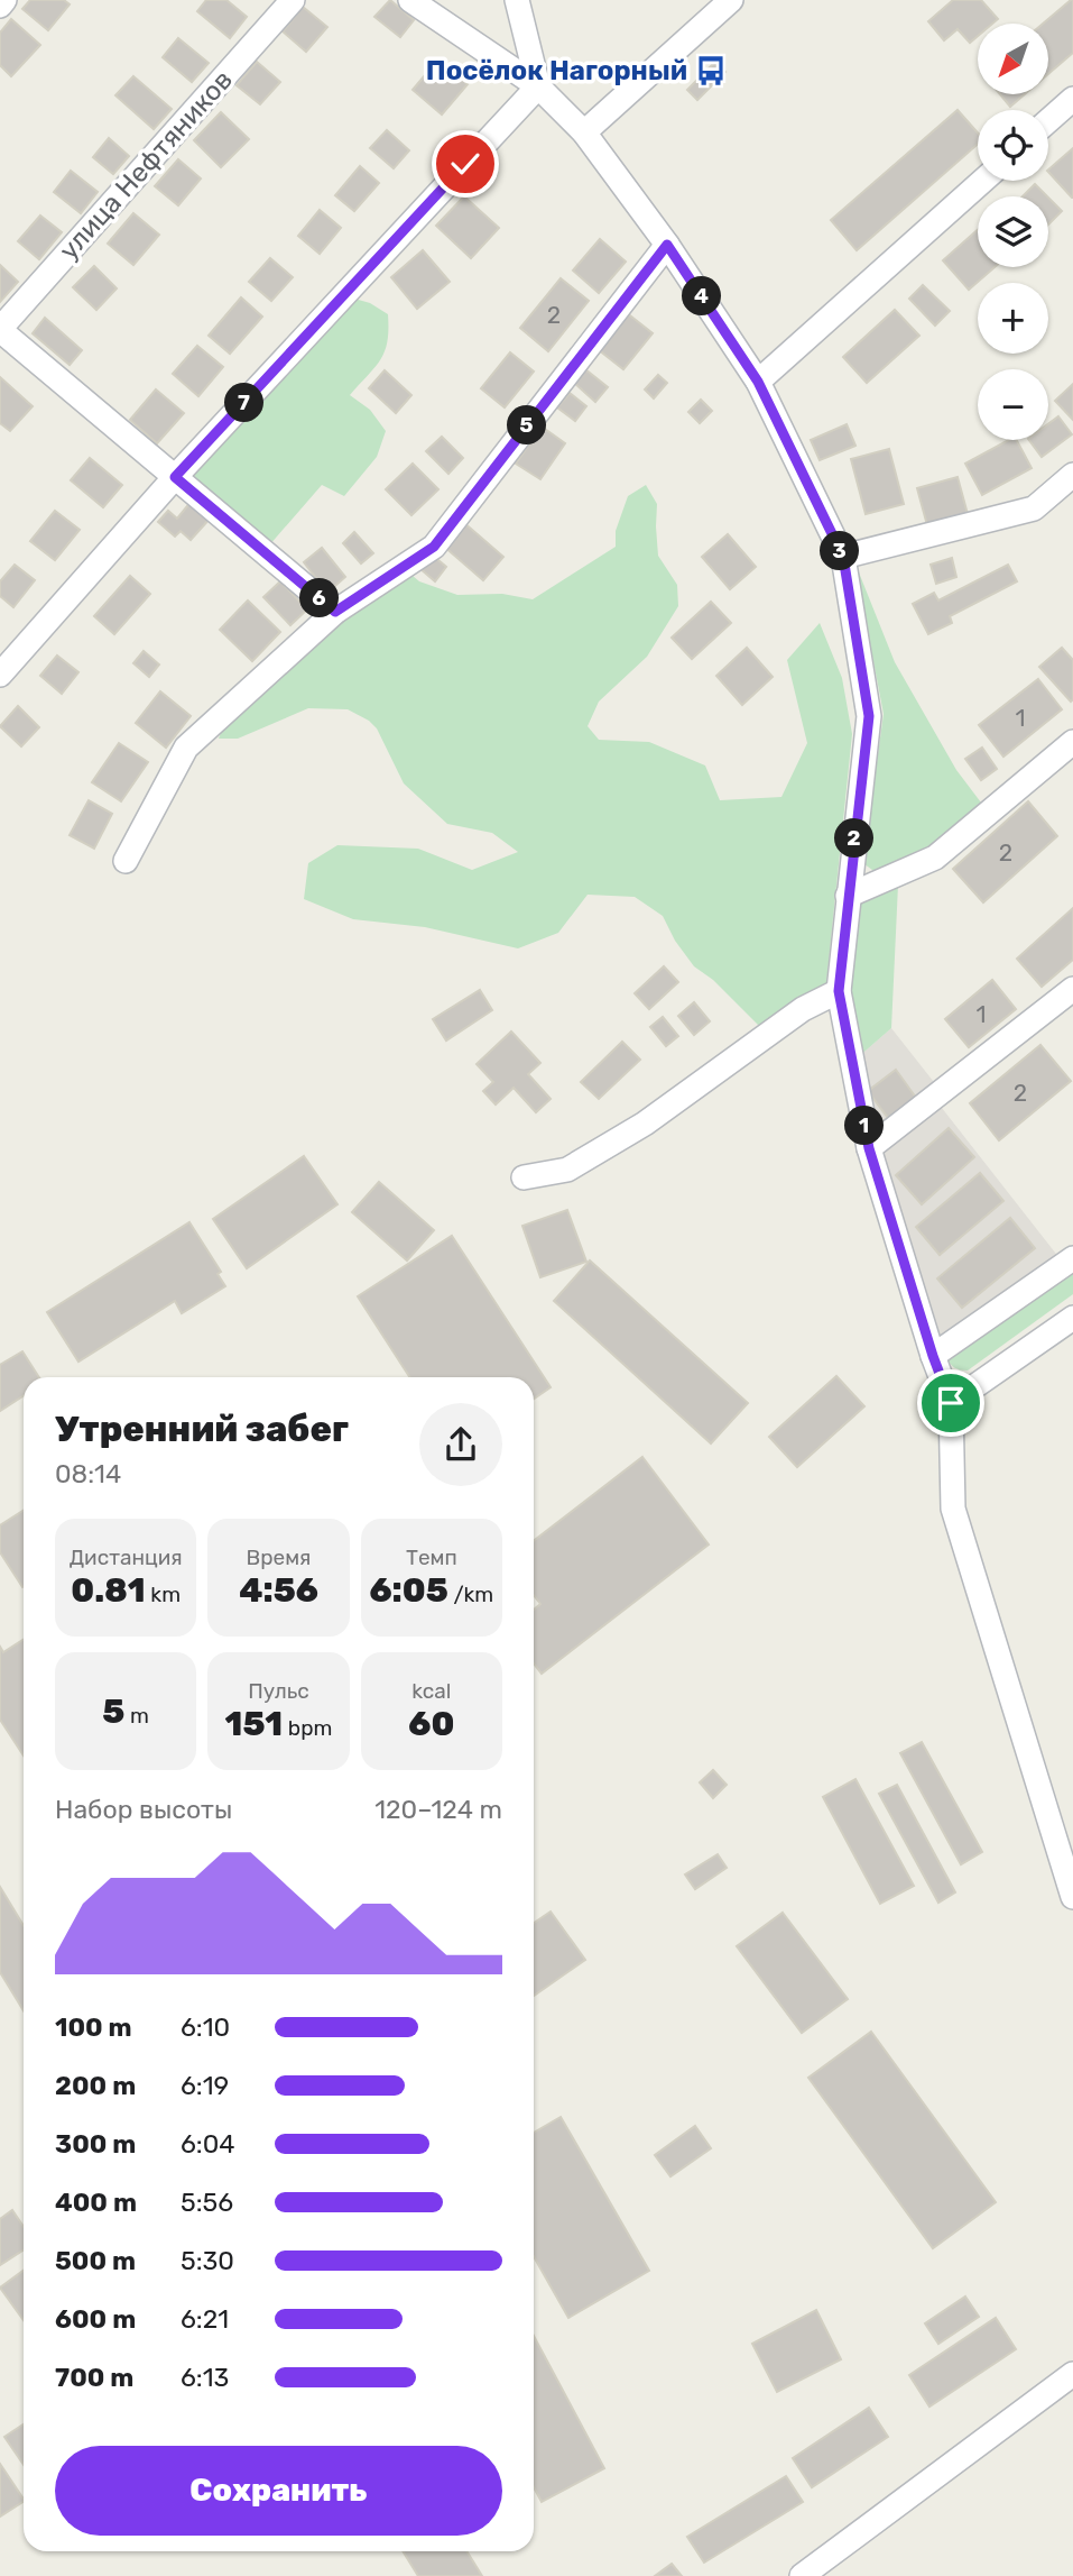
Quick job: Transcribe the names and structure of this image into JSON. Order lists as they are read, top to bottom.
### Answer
{
  "streets": {
    "street": ["улица Нефтяников"]
  },
  "places": {
    "bus stop": ["Посёлок Нагорный"]
  },
  "house_numbers": [
    "2",
    "1",
    "2",
    "1",
    "2"
  ],
  "north": "bottom left",
  "page": {
    "map_buttons": ["+", "−"],
    "pins": [
      "4",
      "7",
      "5",
      "3",
      "6",
      "2",
      "1"
    ],
    "heading": ["Утренний забег", "08:14"],
    "stats": [
      ["Дистанция", "0.81 km"],
      ["Время", "4:56"],
      ["Темп", "6:05 /km"],
      ["5 m"],
      ["Пульс", "151 bpm"],
      ["kcal", "60"]
    ],
    "chart": ["Набор высоты", "120–124 m"],
    "list": [
      {
        "name": "100 m",
        "note": "6:10"
      },
      {
        "name": "200 m",
        "note": "6:19"
      },
      {
        "name": "300 m",
        "note": "6:04"
      },
      {
        "name": "400 m",
        "note": "5:56"
      },
      {
        "name": "500 m",
        "note": "5:30"
      },
      {
        "name": "600 m",
        "note": "6:21"
      },
      {
        "name": "700 m",
        "note": "6:13"
      }
    ],
    "buttons": "Сохранить"
  }
}
